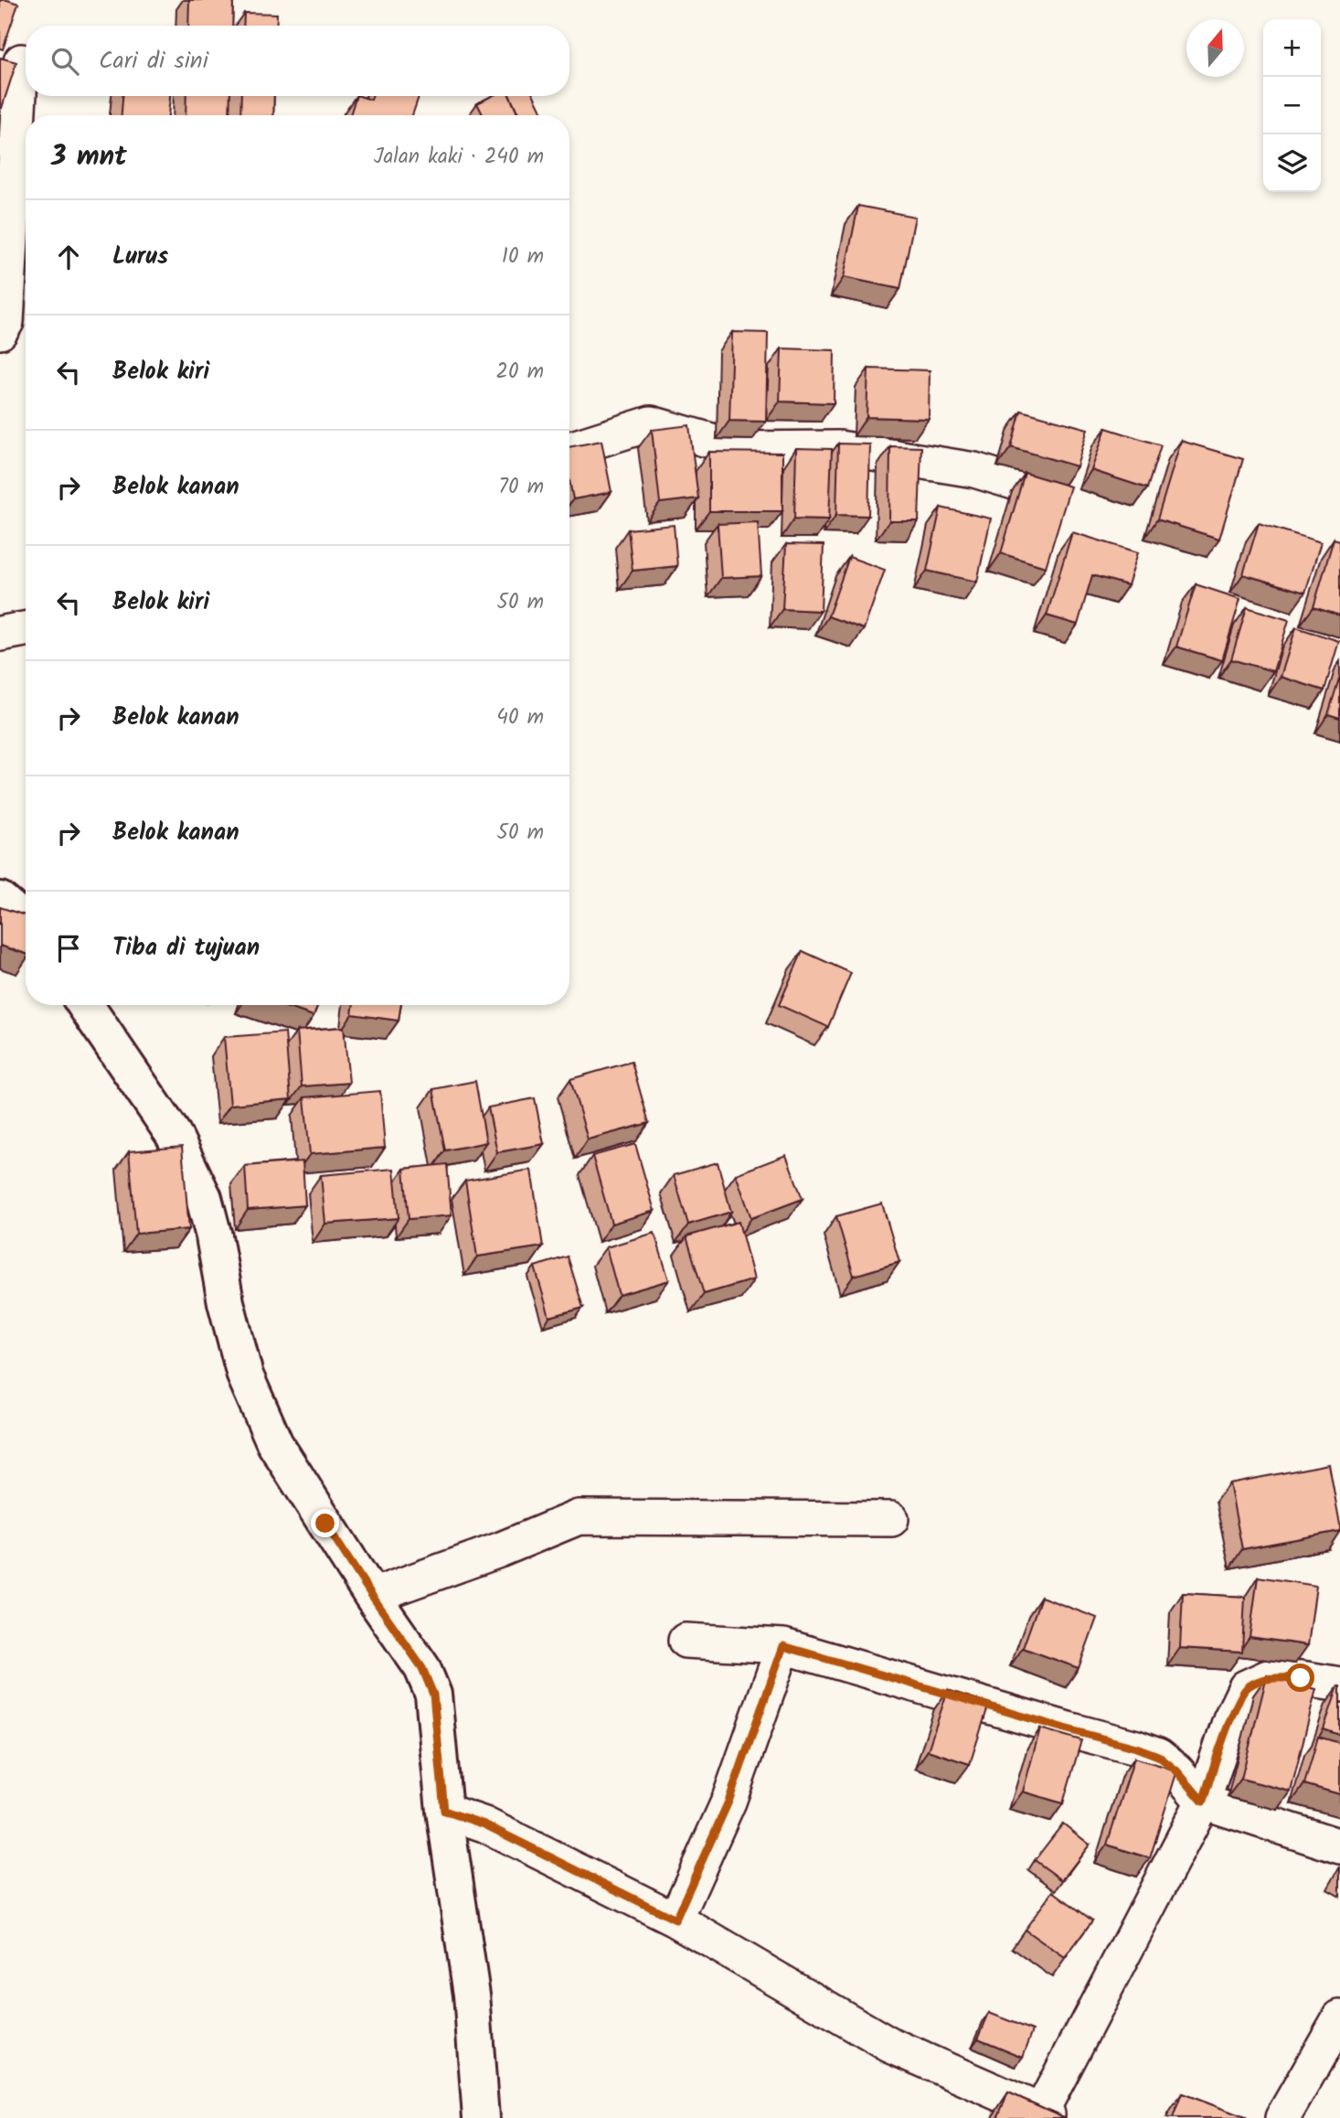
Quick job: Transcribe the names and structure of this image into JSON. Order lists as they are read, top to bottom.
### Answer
{
  "north": "top",
  "page": {
    "map_buttons": ["+", "−"],
    "search": "Cari di sini",
    "heading": ["3 mnt", "Jalan kaki · 240 m"],
    "list": [
      ["Lurus", "10 m"],
      ["Belok kiri", "20 m"],
      ["Belok kanan", "70 m"],
      ["Belok kiri", "50 m"],
      ["Belok kanan", "40 m"],
      ["Belok kanan", "50 m"],
      "Tiba di tujuan"
    ]
  }
}
